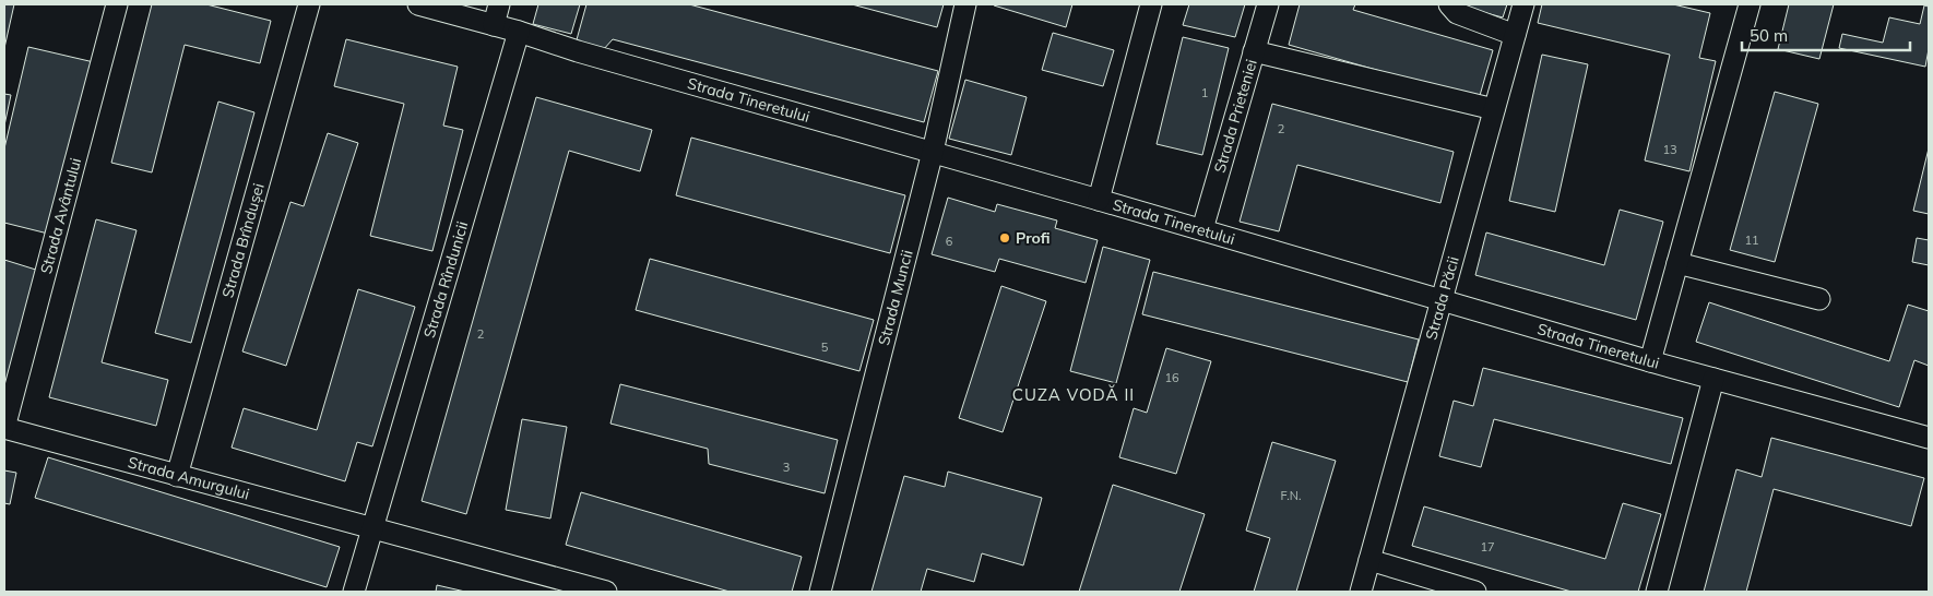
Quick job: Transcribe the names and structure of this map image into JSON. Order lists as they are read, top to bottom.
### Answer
{
  "streets": {
    "street": [
      "Strada Tineretului",
      "Strada Prieteniei",
      "Strada Avântului",
      "Strada Brîndușei",
      "Strada Rîndunicii",
      "Strada Muncii",
      "Strada Păcii",
      "Strada Amurgului"
    ]
  },
  "crossings": [
    ["Strada Tineretului", "Strada Prieteniei"],
    ["Strada Tineretului", "Strada Rîndunicii"],
    ["Strada Tineretului", "Strada Muncii"],
    ["Strada Tineretului", "Strada Păcii"],
    ["Strada Avântului", "Strada Amurgului"],
    ["Strada Brîndușei", "Strada Amurgului"],
    ["Strada Rîndunicii", "Strada Amurgului"]
  ],
  "districts": ["CUZA VODĂ II"],
  "places": ["Profi"],
  "house_numbers": [
    "1",
    "2",
    "13",
    "11",
    "6",
    "2",
    "5",
    "16",
    "3",
    "F.N.",
    "17"
  ],
  "scale_bar": "50 m"
}
